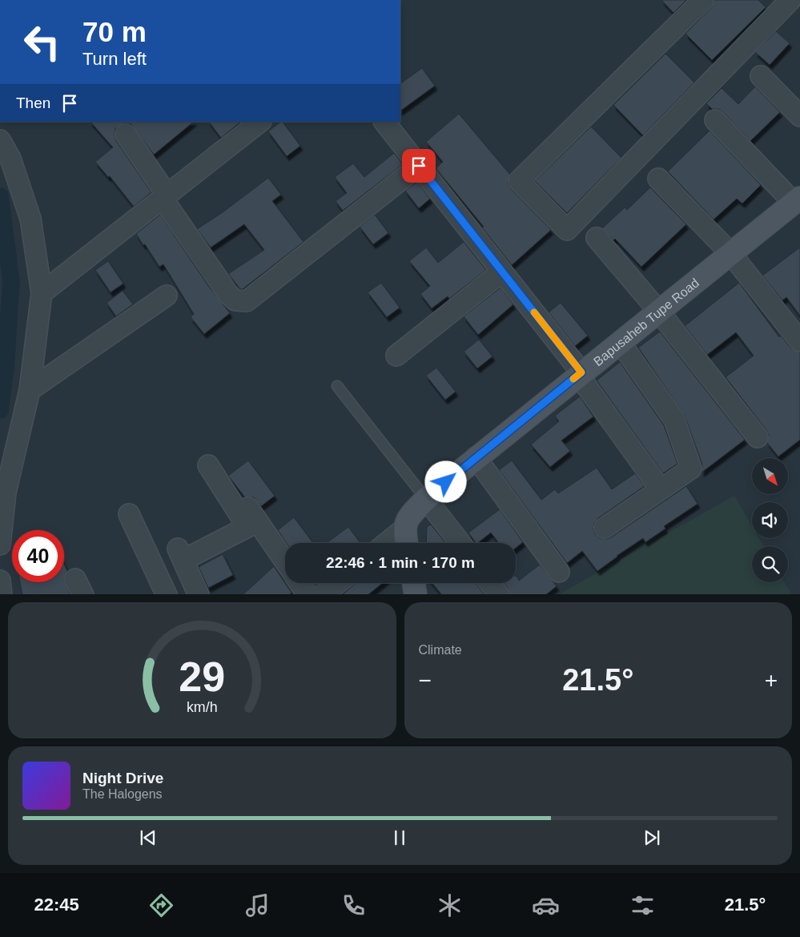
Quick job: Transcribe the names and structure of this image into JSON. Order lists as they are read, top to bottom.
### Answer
{
  "streets": {
    "street": ["Bapusaheb Tupe Road"]
  },
  "north": "bottom right",
  "page": {
    "turn": ["70 m", "Turn left"],
    "then": "Then",
    "limit": "40",
    "trip": "22:46 · 1 min · 170 m",
    "tile": "Climate",
    "heat": ["−", "21.5°", "+"],
    "song": ["Night Drive", "The Halogens"],
    "tabs": ["22:45", "21.5°"],
    "gauge": ["29", "km/h"]
  }
}
